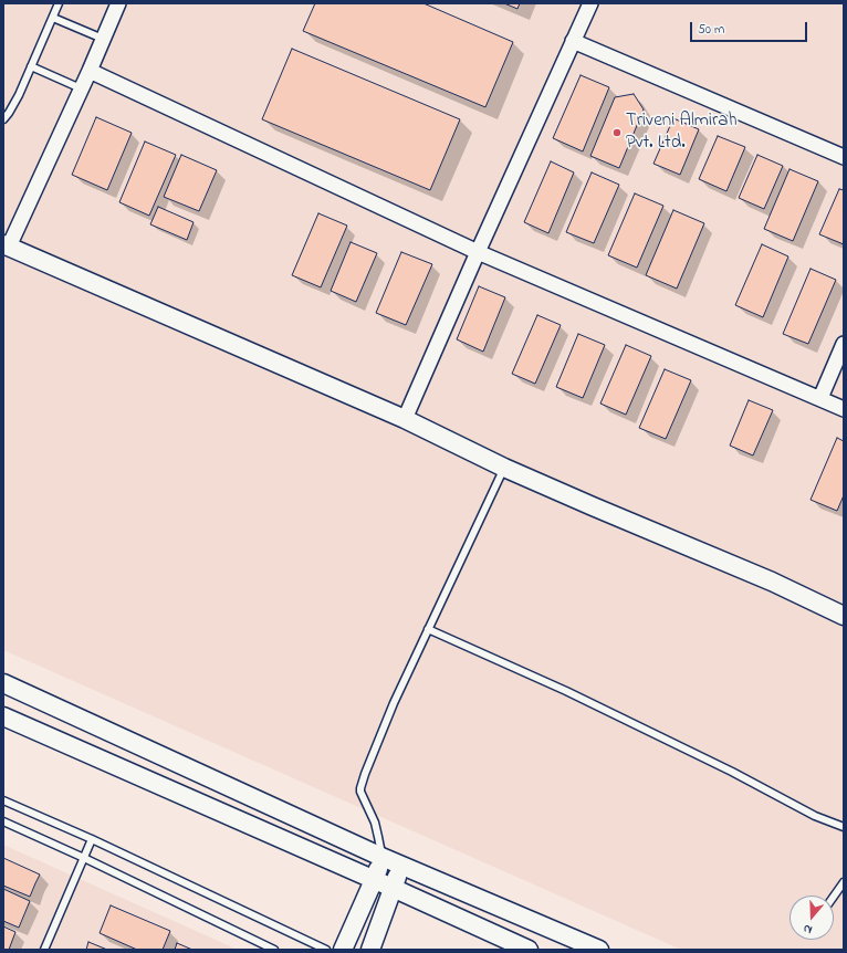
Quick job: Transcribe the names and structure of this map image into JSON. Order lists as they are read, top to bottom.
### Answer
{
  "places": ["Triveni Almirah Pvt. Ltd."],
  "scale_bar": "50 m",
  "north": "bottom"
}
